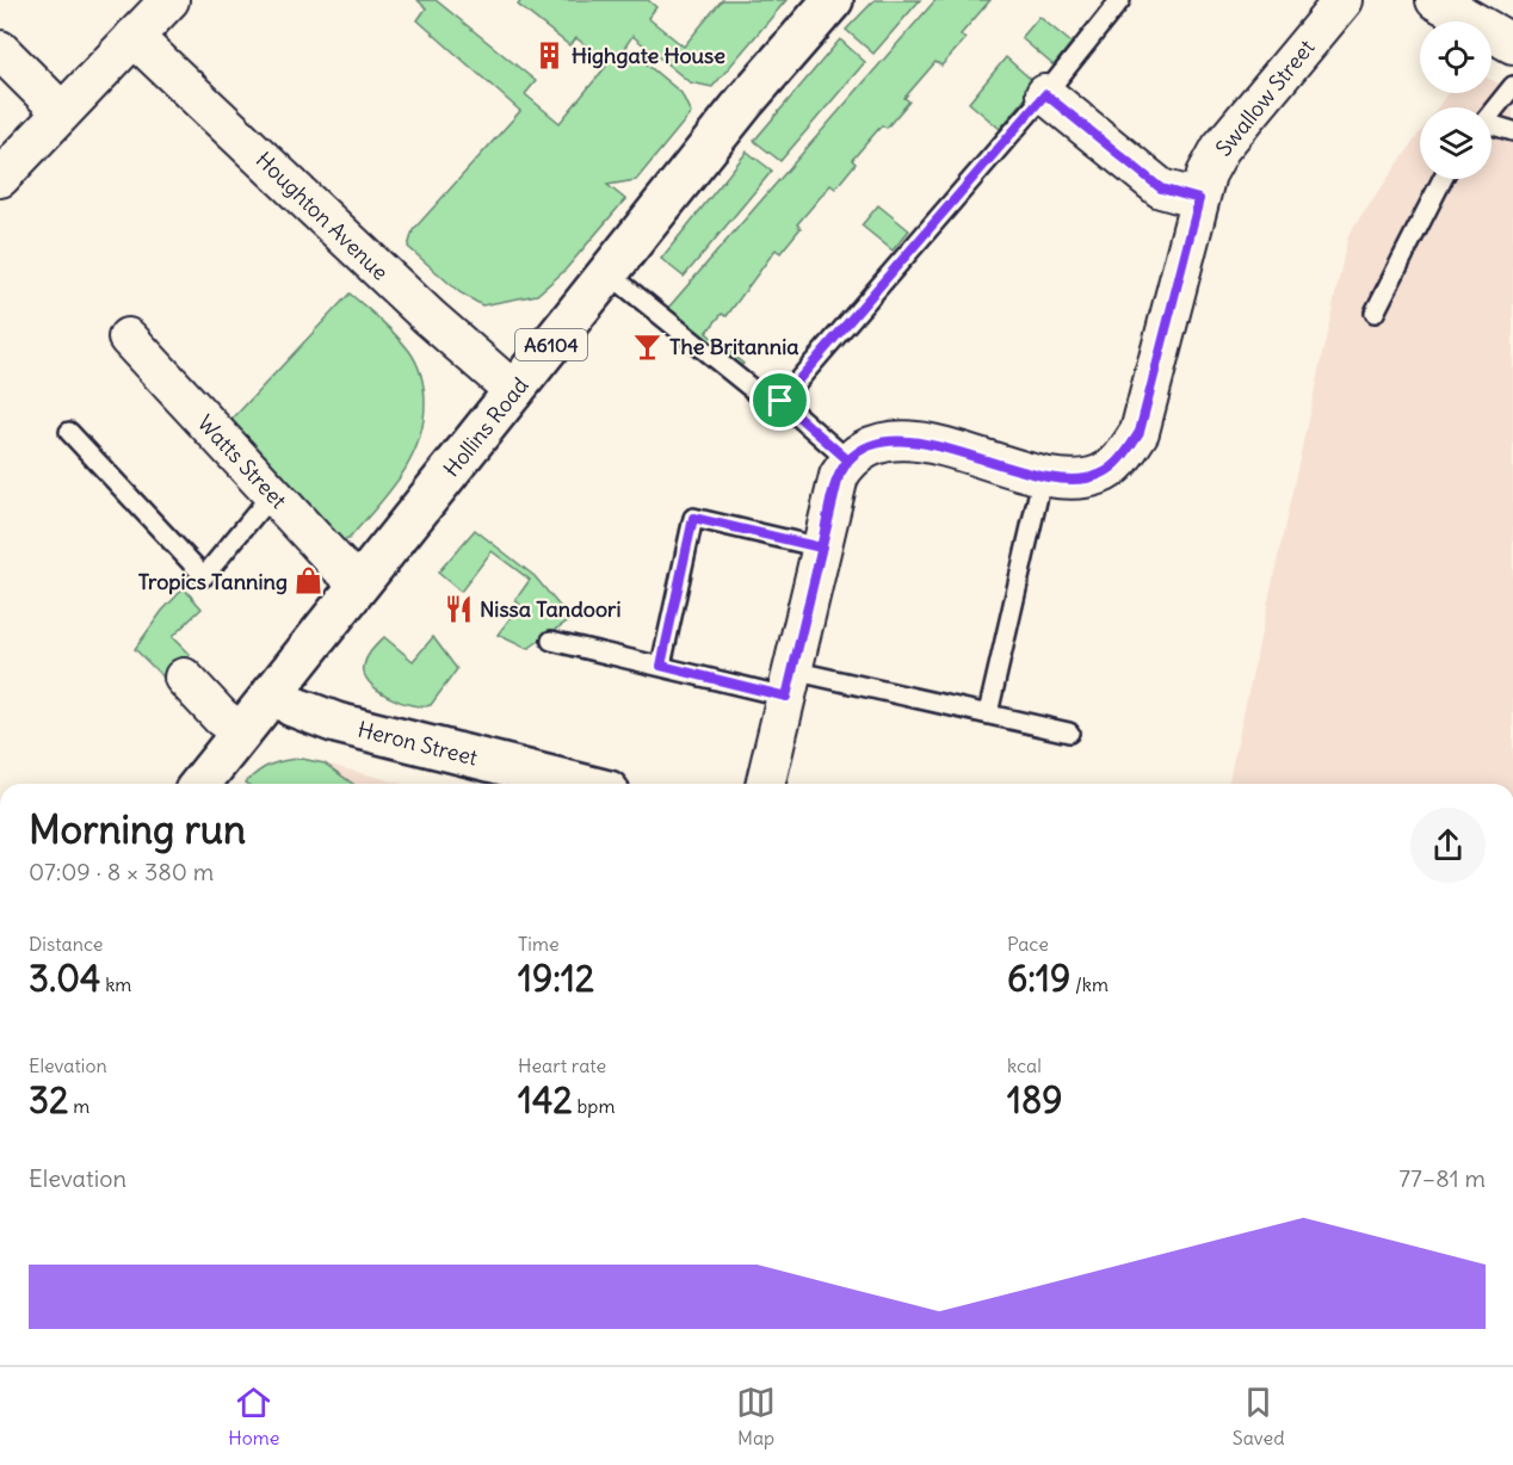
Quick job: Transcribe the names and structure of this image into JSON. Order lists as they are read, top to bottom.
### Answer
{
  "streets": {
    "main road": ["A6104", "Hollins Road", "Heron Street"],
    "street": ["Swallow Street", "Houghton Avenue", "Watts Street"]
  },
  "crossings": [
    ["Houghton Avenue", "Hollins Road"],
    ["Hollins Road", "Watts Street"],
    ["Hollins Road", "Heron Street"]
  ],
  "places": {
    "building": ["Highgate House"],
    "bar": ["The Britannia"],
    "shop": ["Tropics Tanning"],
    "restaurant": ["Nissa Tandoori"]
  },
  "page": {
    "heading": ["Morning run", "07:09 · 8 × 380 m"],
    "stats": [
      ["Distance", "3.04 km"],
      ["Time", "19:12"],
      ["Pace", "6:19 /km"],
      ["Elevation", "32 m"],
      ["Heart rate", "142 bpm"],
      ["kcal", "189"]
    ],
    "chart": ["Elevation", "77–81 m"],
    "tabs": ["Home", "Map", "Saved"]
  }
}
